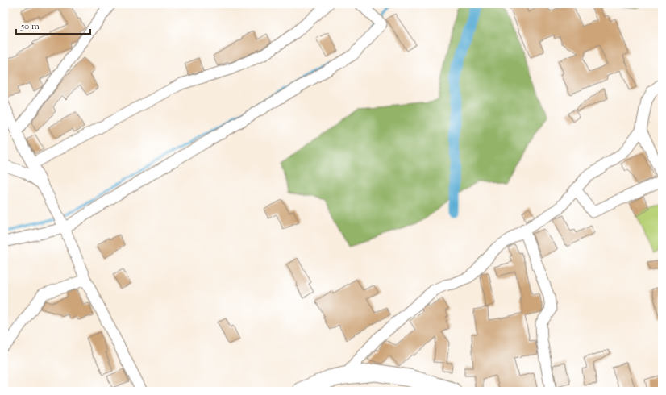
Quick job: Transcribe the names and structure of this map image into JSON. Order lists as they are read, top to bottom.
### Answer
{
  "scale_bar": "50 m"
}
